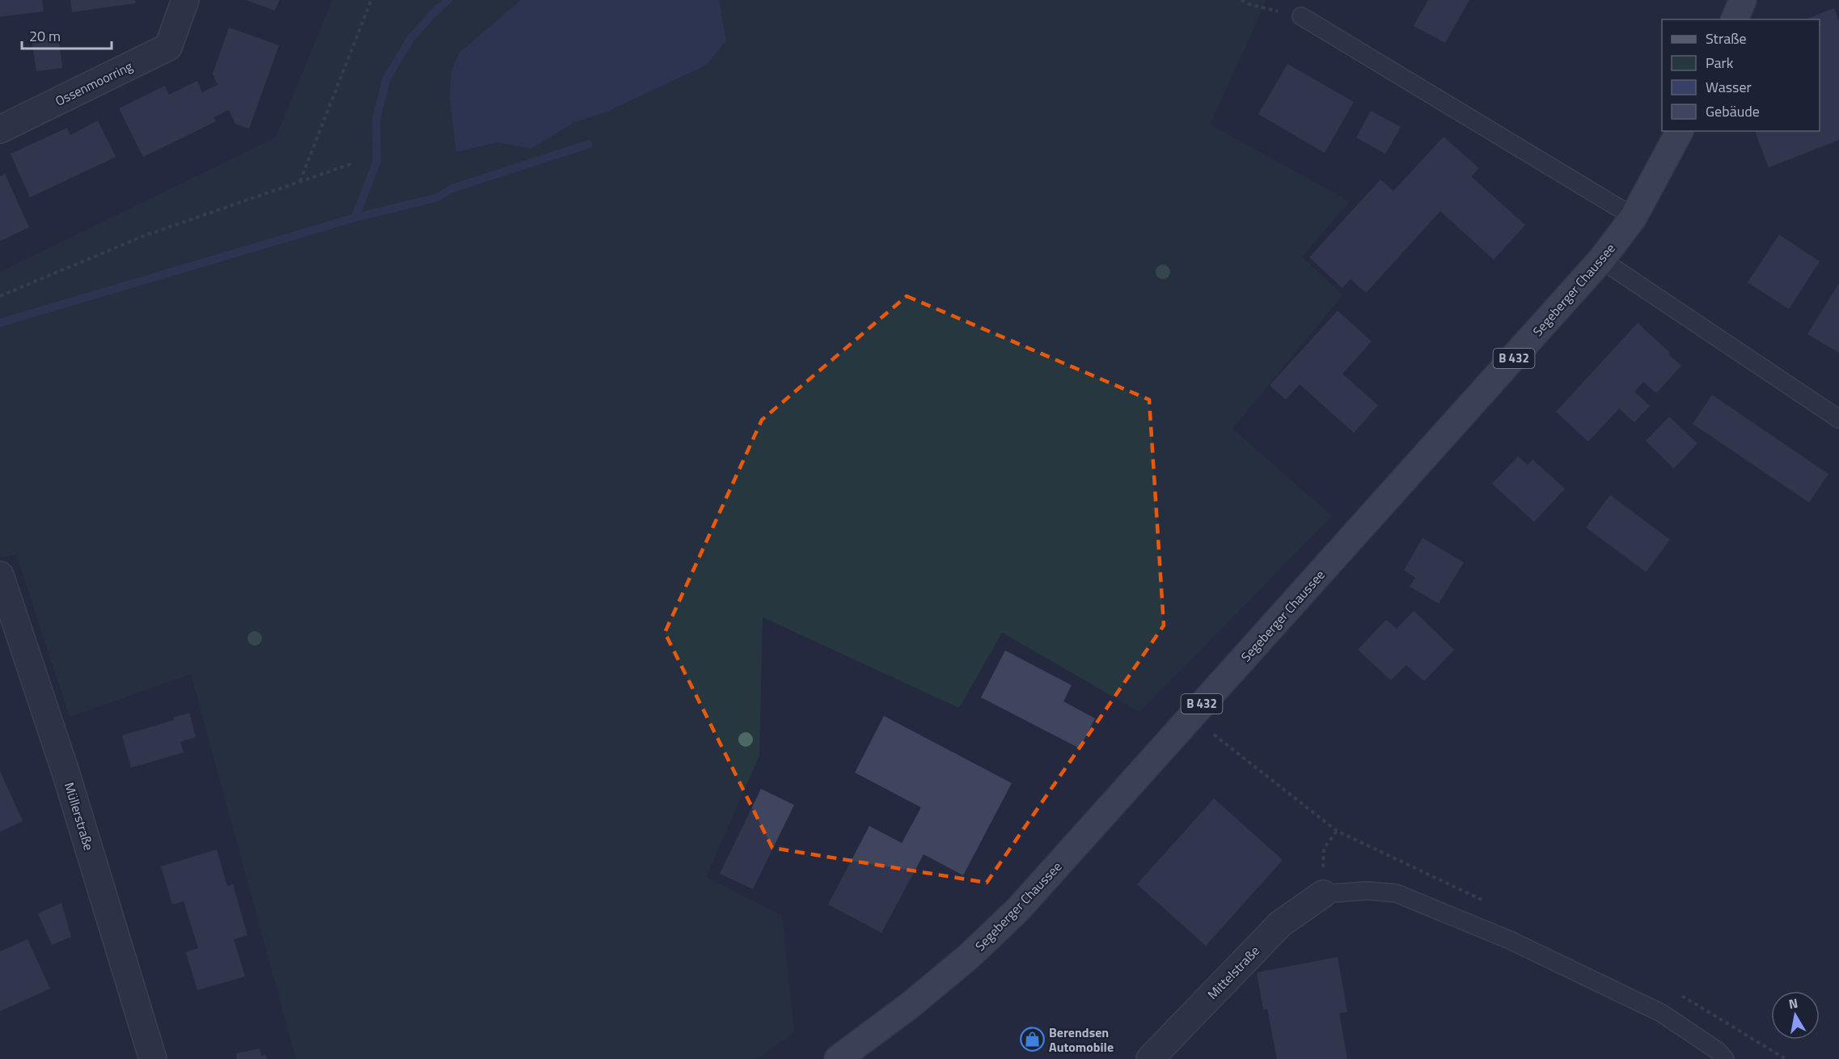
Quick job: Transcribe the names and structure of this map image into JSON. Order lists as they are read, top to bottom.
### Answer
{
  "streets": {
    "main road": ["Segeberger Chaussee", "B 432"],
    "street": ["Ossenmoorring", "Müllerstraße", "Mittelstraße"]
  },
  "places": {
    "shop": ["Berendsen Automobile"]
  },
  "legend": [
    "Straße",
    "Park",
    "Wasser",
    "Gebäude"
  ],
  "scale_bar": "20 m",
  "north": "top"
}
